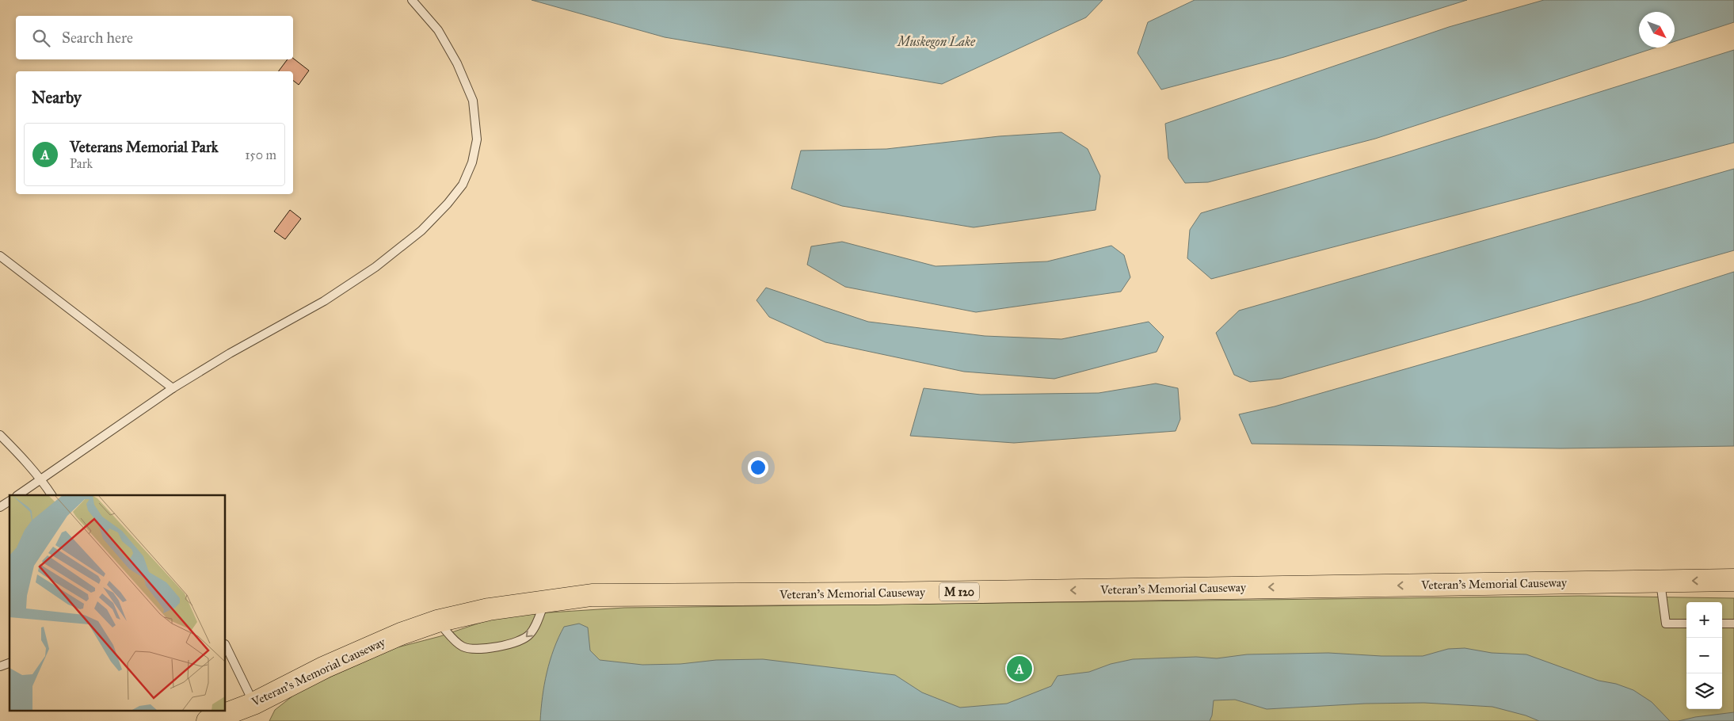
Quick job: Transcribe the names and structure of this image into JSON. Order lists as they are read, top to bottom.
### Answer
{
  "streets": {
    "main road": ["Veteran's Memorial Causeway", "M 120"]
  },
  "one_way": ["Veteran's Memorial Causeway"],
  "water": ["Muskegon Lake"],
  "north": "bottom right",
  "page": {
    "search": "Search here",
    "heading": "Nearby",
    "list": [
      {
        "mark": "A",
        "name": "Veterans Memorial Park",
        "note": "Park",
        "value": "150 m"
      }
    ],
    "map_buttons": ["+", "−"],
    "pins": "A"
  }
}
